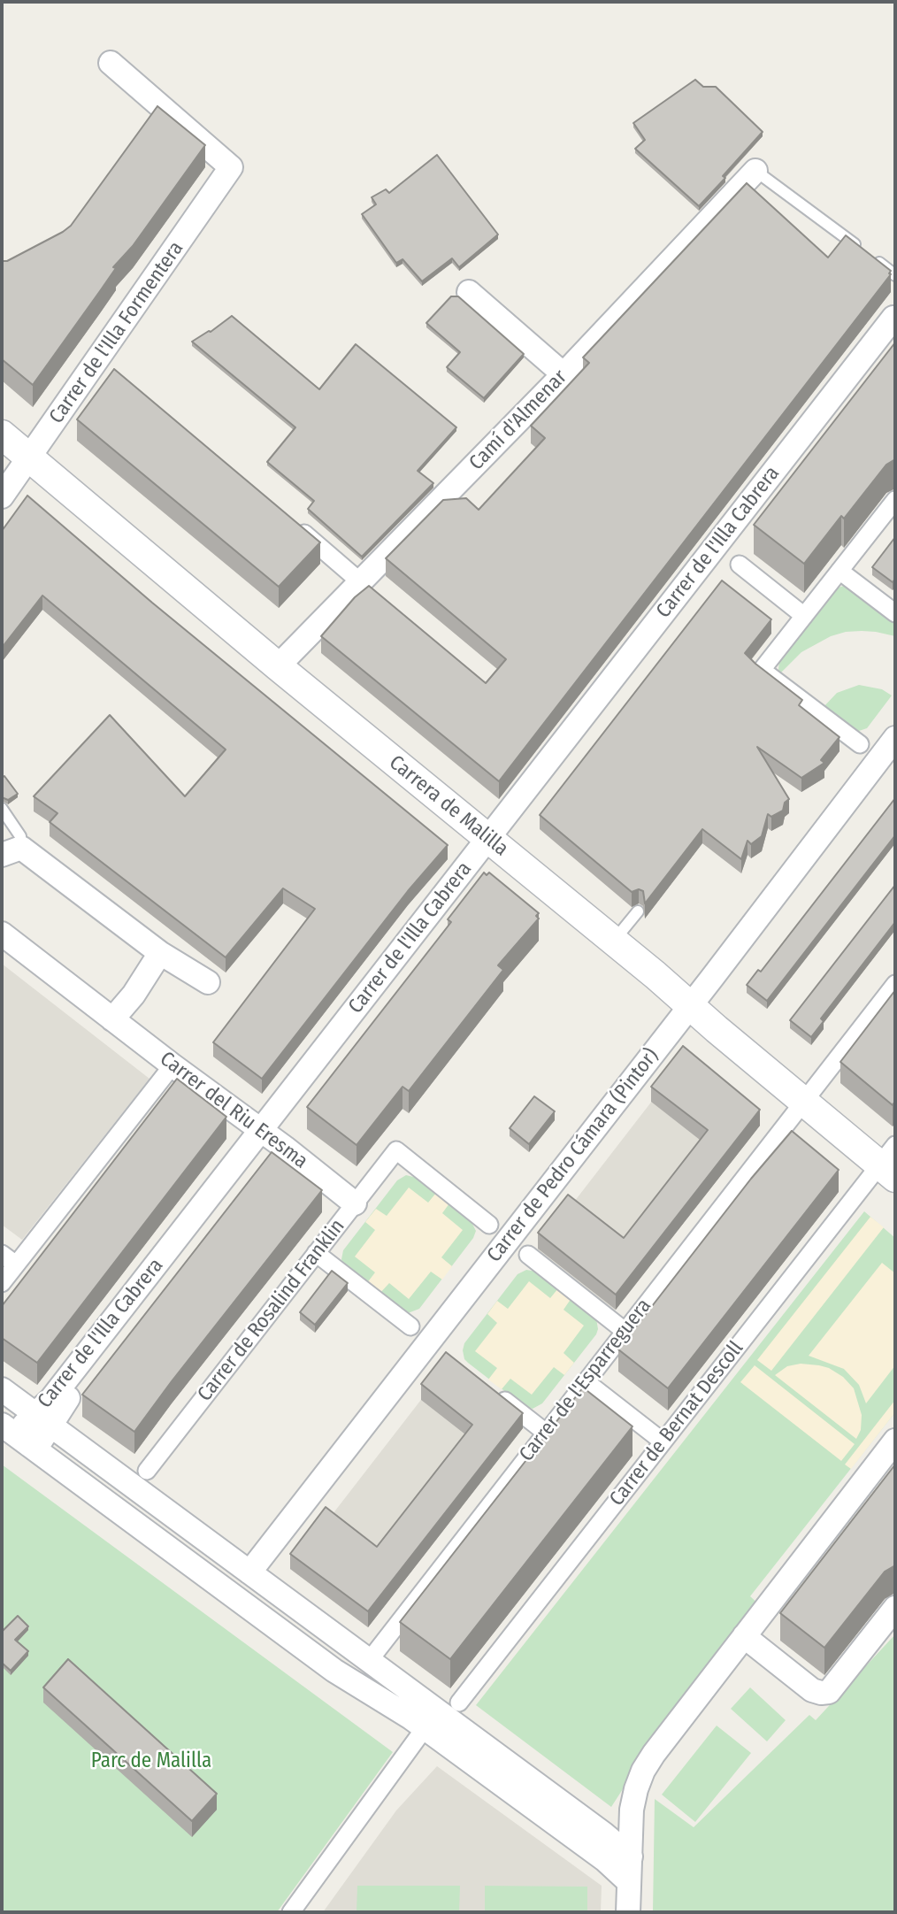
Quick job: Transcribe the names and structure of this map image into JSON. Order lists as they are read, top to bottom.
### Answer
{
  "streets": {
    "street": [
      "Carrer de l'Illa Formentera",
      "Camí d'Almenar",
      "Carrer de l'Illa Cabrera",
      "Carrera de Malilla",
      "Carrer del Riu Eresma",
      "Carrer de Pedro Cámara (Pintor)",
      "Carrer de Rosalind Franklin",
      "Carrer de l'Esparreguera",
      "Carrer de Bernat Descoll"
    ]
  },
  "crossings": [
    ["Carrer de l'Illa Formentera", "Carrera de Malilla"],
    ["Camí d'Almenar", "Carrera de Malilla"],
    ["Carrer de l'Illa Cabrera", "Carrera de Malilla"],
    ["Carrer de l'Illa Cabrera", "Carrer del Riu Eresma"],
    ["Carrera de Malilla", "Carrer de Pedro Cámara (Pintor)"],
    ["Carrera de Malilla", "Carrer de l'Esparreguera"],
    ["Carrera de Malilla", "Carrer de Bernat Descoll"],
    ["Carrer del Riu Eresma", "Carrer de Rosalind Franklin"]
  ],
  "parks": ["Parc de Malilla"]
}
